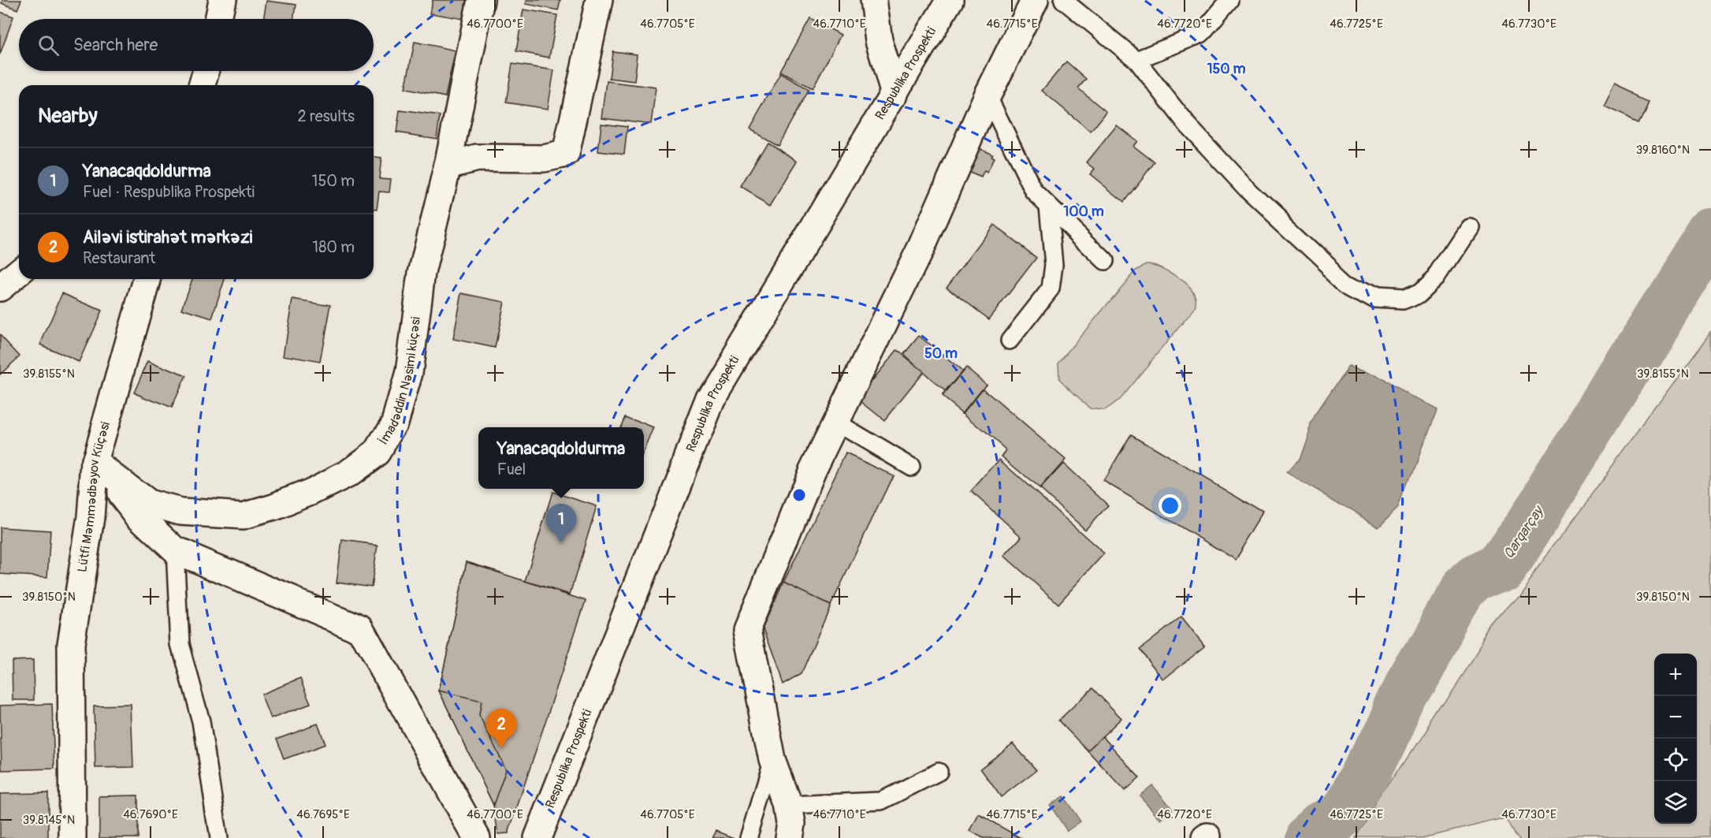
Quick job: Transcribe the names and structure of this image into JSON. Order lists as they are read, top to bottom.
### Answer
{
  "streets": {
    "street": ["Respublika Prospekti", "İmadəddin Nəsimi küçəsi", "Lütfi Məmmədbəyov Küçəsi"]
  },
  "crossings": [
    ["İmadəddin Nəsimi küçəsi", "Lütfi Məmmədbəyov Küçəsi"]
  ],
  "water": ["Qarqarçay"],
  "page": {
    "search": "Search here",
    "heading": ["Nearby", "2 results"],
    "list": [
      {
        "mark": "1",
        "name": "Yanacaqdoldurma",
        "note": "Fuel · Respublika Prospekti",
        "value": "150 m"
      },
      {
        "mark": "2",
        "name": "Ailəvi istirahət mərkəzi",
        "note": "Restaurant",
        "value": "180 m"
      }
    ],
    "popup": ["Yanacaqdoldurma", "Fuel"],
    "pins": ["1", "2"],
    "map_buttons": ["+", "−"]
  },
  "coordinates": [
    "46.7700°E",
    "46.7705°E",
    "46.7710°E",
    "46.7715°E",
    "46.7720°E",
    "46.7725°E",
    "46.7730°E",
    "39.8160°N",
    "39.8155°N",
    "39.8150°N",
    "46.7690°E",
    "46.7695°E",
    "39.8145°N"
  ],
  "rings": ["150 m", "100 m", "50 m"]
}
